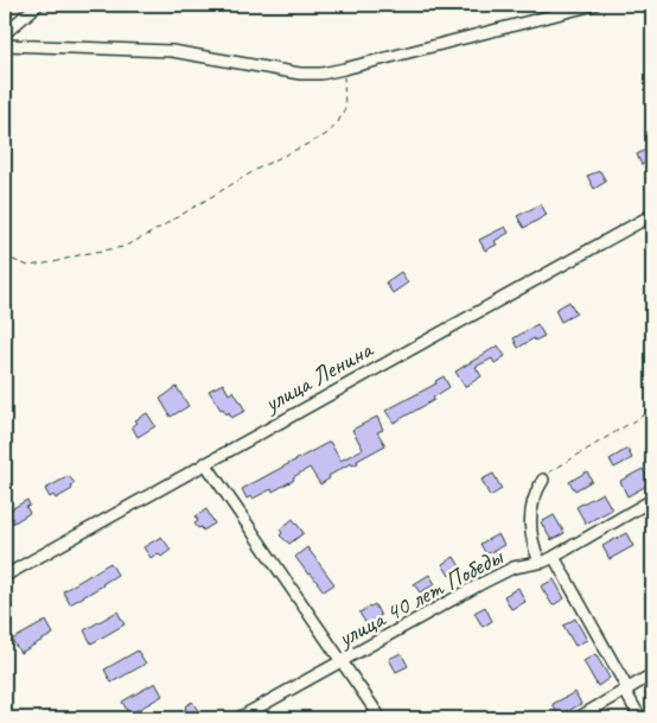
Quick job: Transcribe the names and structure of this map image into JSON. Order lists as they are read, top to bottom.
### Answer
{
  "streets": {
    "street": ["улица Ленина", "улица 40 лет Победы"]
  }
}
